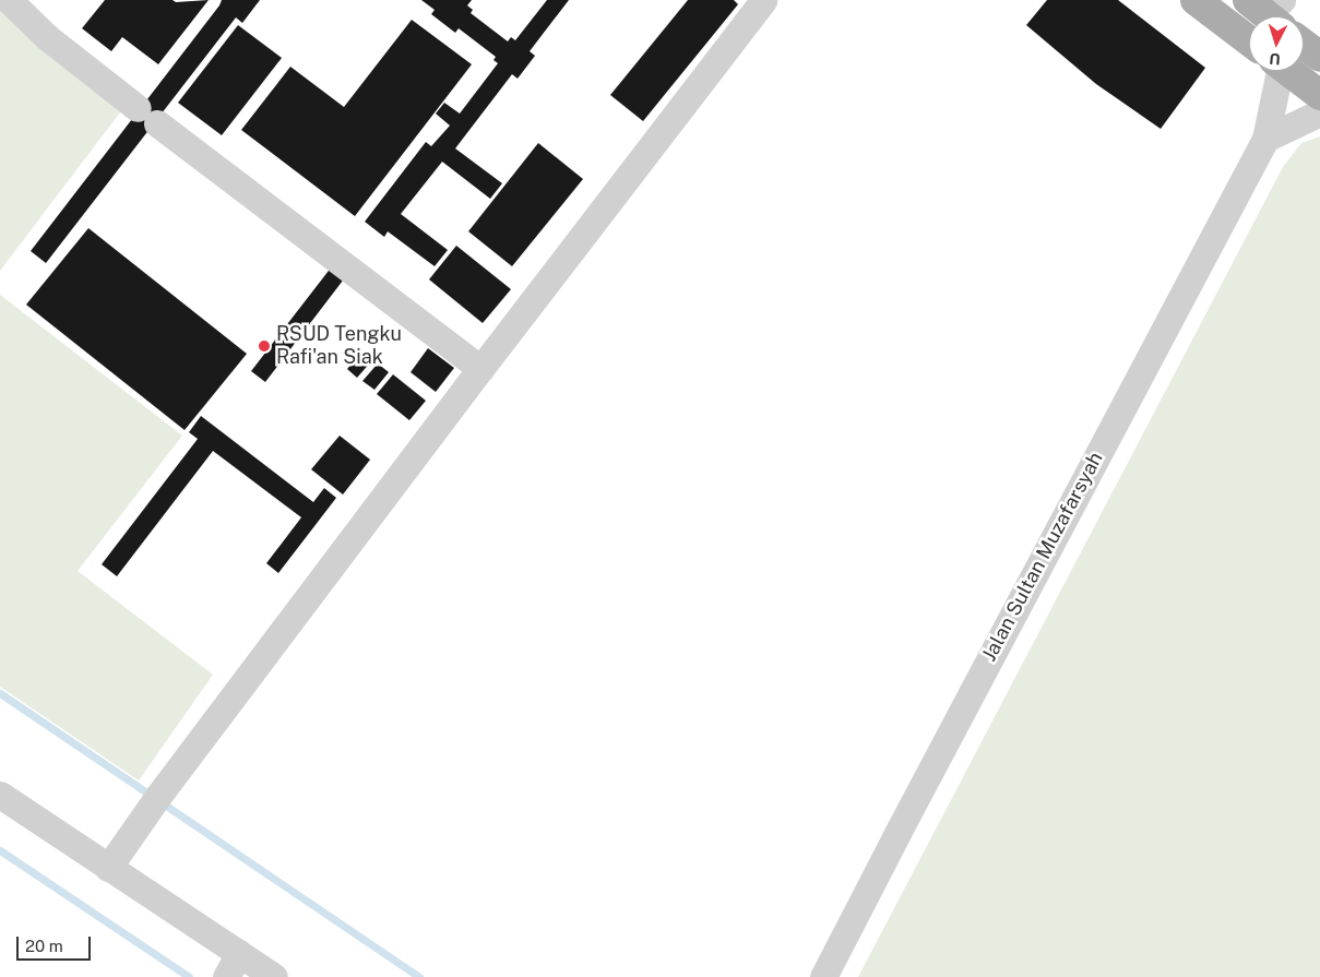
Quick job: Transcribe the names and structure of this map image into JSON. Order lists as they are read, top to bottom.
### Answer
{
  "streets": {
    "street": ["Jalan Sultan Muzafarsyah"]
  },
  "places": ["RSUD Tengku Rafi'an Siak"],
  "scale_bar": "20 m",
  "north": "bottom"
}
